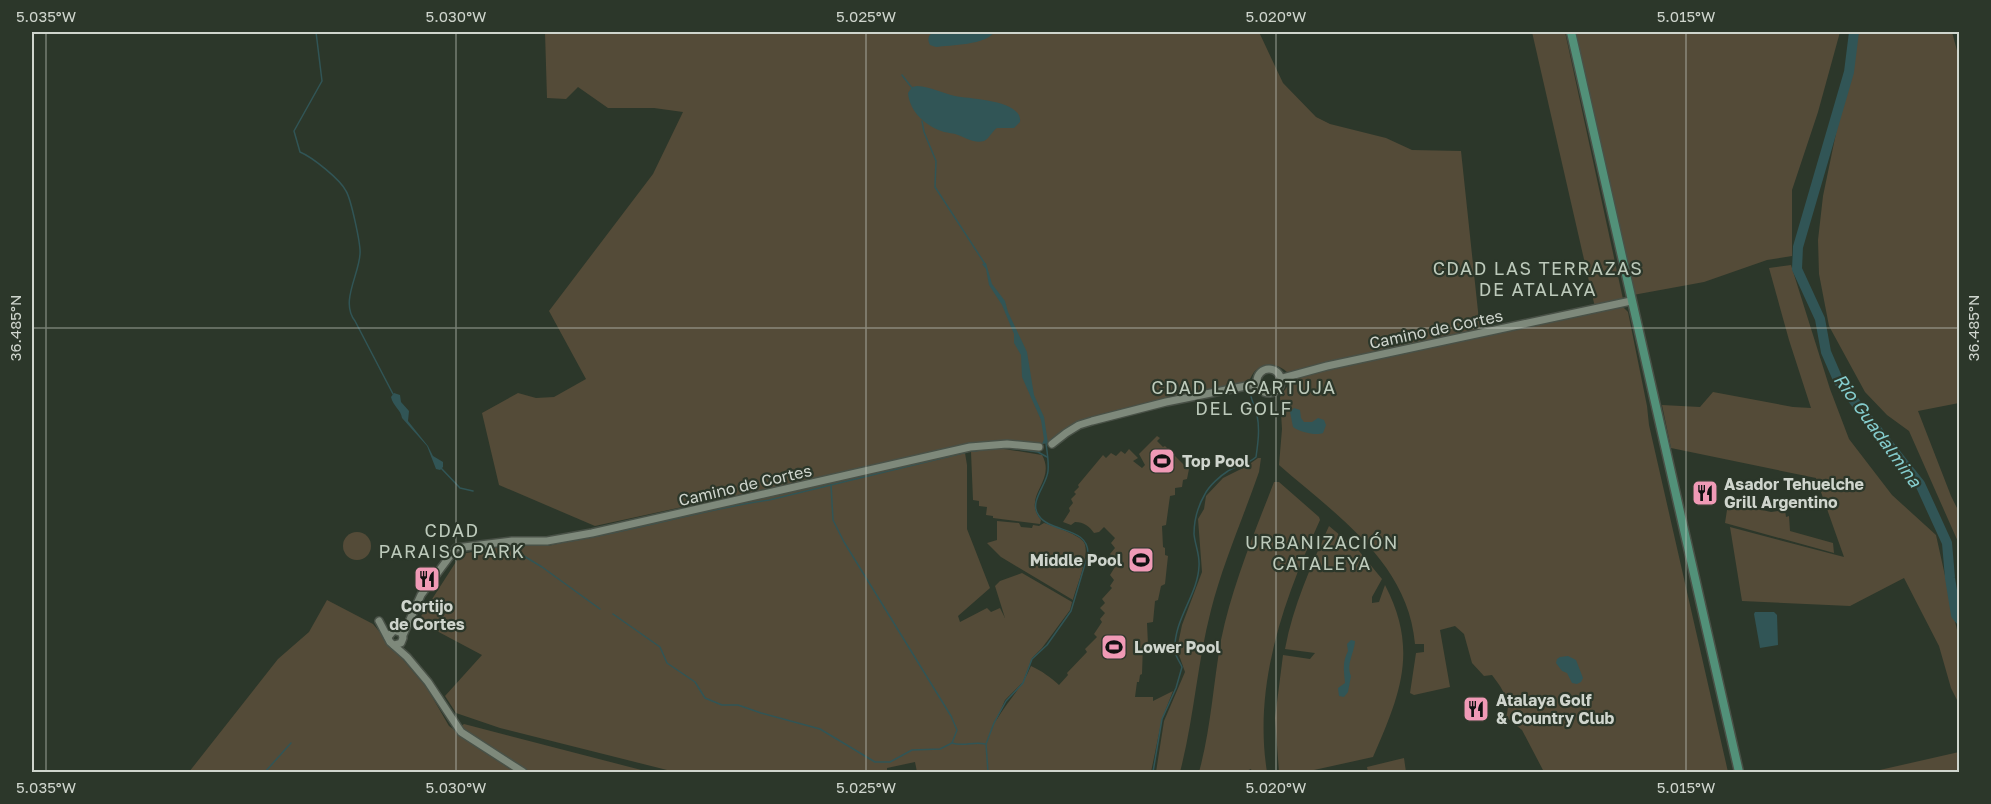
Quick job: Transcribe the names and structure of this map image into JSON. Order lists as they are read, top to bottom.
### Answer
{
  "streets": {
    "street": ["Camino de Cortes"]
  },
  "districts": [
    "CDAD LAS TERRAZAS DE ATALAYA",
    "CDAD LA CARTUJA DEL GOLF",
    "CDAD PARAISO PARK",
    "URBANIZACIÓN CATALEYA"
  ],
  "water": ["Rio Guadalmina"],
  "places": {
    "sports": ["Top Pool", "Middle Pool", "Lower Pool"],
    "restaurant": ["Asador Tehuelche Grill Argentino", "Cortijo de Cortes", "Atalaya Golf & Country Club"]
  },
  "coordinates": [
    "5.035°W",
    "5.030°W",
    "5.025°W",
    "5.020°W",
    "5.015°W",
    "36.485°N"
  ]
}
